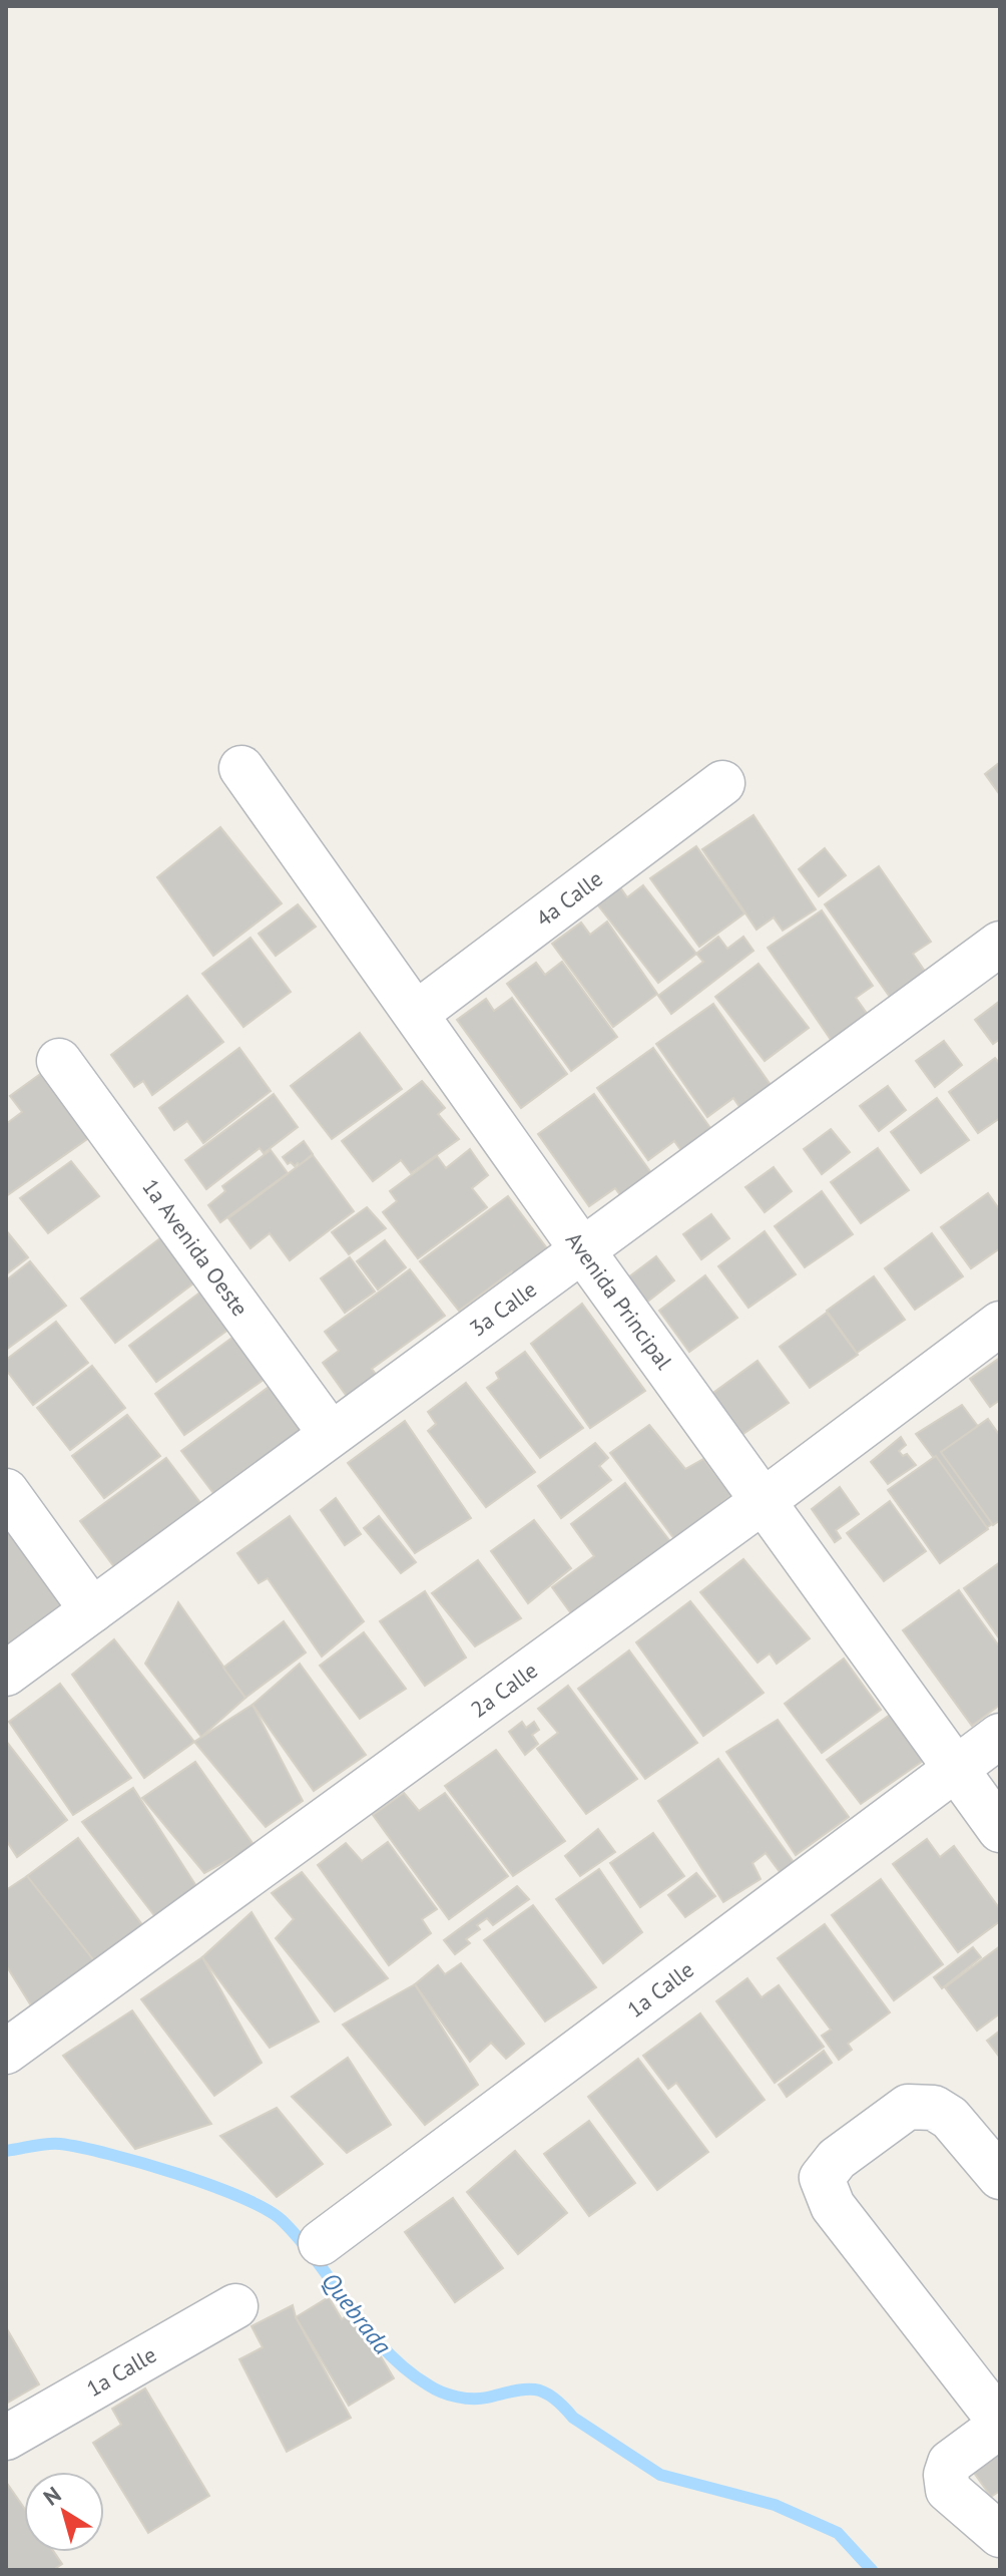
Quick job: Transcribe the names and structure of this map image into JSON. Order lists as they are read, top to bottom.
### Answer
{
  "streets": {
    "street": [
      "4a Calle",
      "1a Avenida Oeste",
      "Avenida Principal",
      "3a Calle",
      "2a Calle",
      "1a Calle"
    ]
  },
  "crossings": [
    ["4a Calle", "Avenida Principal"],
    ["1a Avenida Oeste", "3a Calle"],
    ["Avenida Principal", "3a Calle"],
    ["Avenida Principal", "2a Calle"],
    ["Avenida Principal", "1a Calle"]
  ],
  "water": ["Quebrada"],
  "north": "top left"
}
